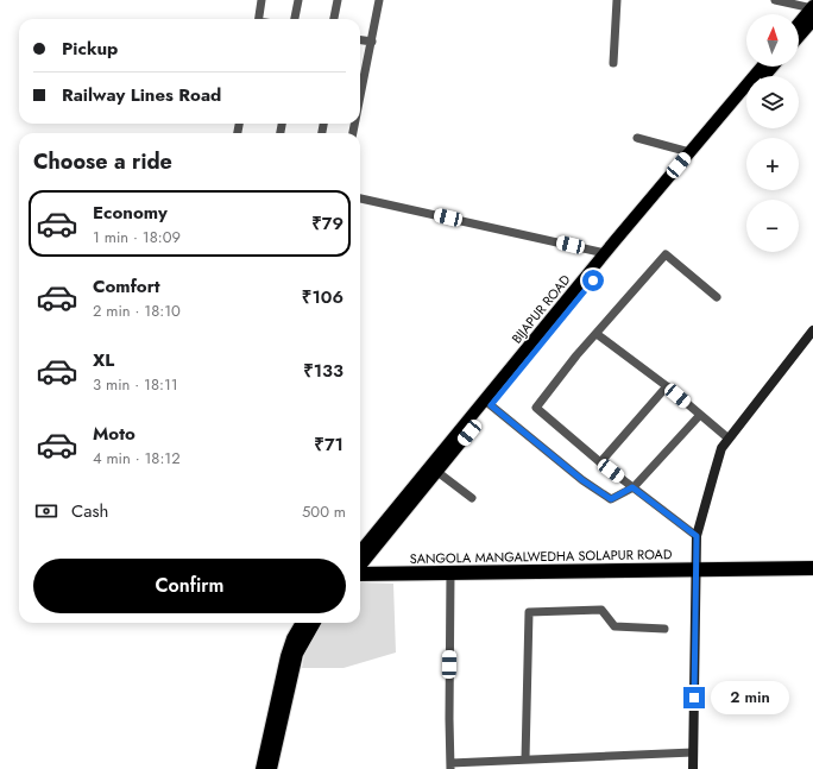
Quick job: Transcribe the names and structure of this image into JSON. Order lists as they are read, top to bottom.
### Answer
{
  "streets": {
    "highway": ["SANGOLA MANGALWEDHA SOLAPUR ROAD"],
    "main road": ["BIJAPUR ROAD"]
  },
  "north": "top",
  "page": {
    "map_buttons": ["+", "−"],
    "banner": ["Pickup", "Railway Lines Road"],
    "heading": "Choose a ride",
    "list": [
      {
        "name": "Economy",
        "note": "1 min · 18:09",
        "value": "₹79"
      },
      {
        "name": "Comfort",
        "note": "2 min · 18:10",
        "value": "₹106"
      },
      {
        "name": "XL",
        "note": "3 min · 18:11",
        "value": "₹133"
      },
      {
        "name": "Moto",
        "note": "4 min · 18:12",
        "value": "₹71"
      }
    ],
    "pay": ["Cash", "500 m"],
    "buttons": "Confirm",
    "bubble": "2 min"
  }
}
